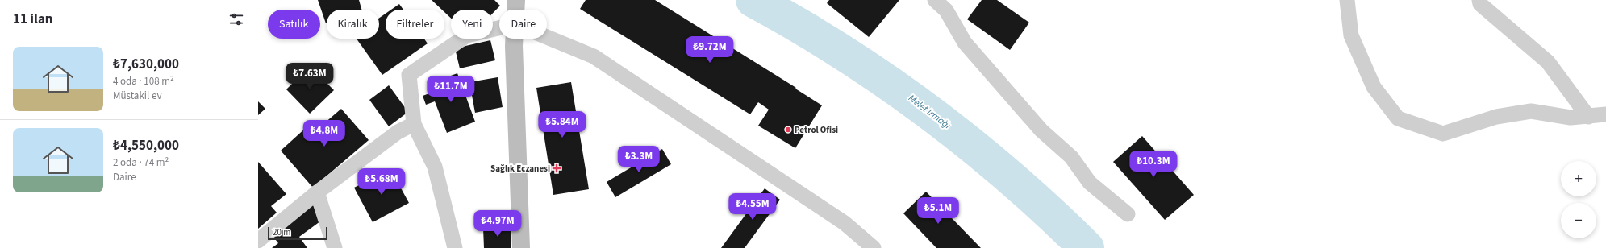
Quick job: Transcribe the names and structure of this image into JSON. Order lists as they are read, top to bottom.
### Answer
{
  "water": ["Melet Irmağı"],
  "places": {
    "other": ["Petrol Ofisi"],
    "health": ["Sağlık Eczanesi"]
  },
  "scale_bar": "20 m",
  "page": {
    "heading": "11 ilan",
    "chip": [
      "Satılık",
      "Kiralık",
      "Filtreler",
      "Yeni",
      "Daire"
    ],
    "price": [
      "₺9.72M",
      "₺7.63M",
      "₺11.7M",
      "₺5.84M",
      "₺4.8M",
      "₺3.3M",
      "₺10.3M",
      "₺5.68M",
      "₺4.55M",
      "₺5.1M",
      "₺4.97M"
    ],
    "list": [
      {
        "name": "₺7,630,000",
        "note": "4 oda · 108 m² · Müstakil ev"
      },
      {
        "name": "₺4,550,000",
        "note": "2 oda · 74 m² · Daire"
      }
    ],
    "map_buttons": ["+", "−"],
    "scale": "20 m"
  }
}
